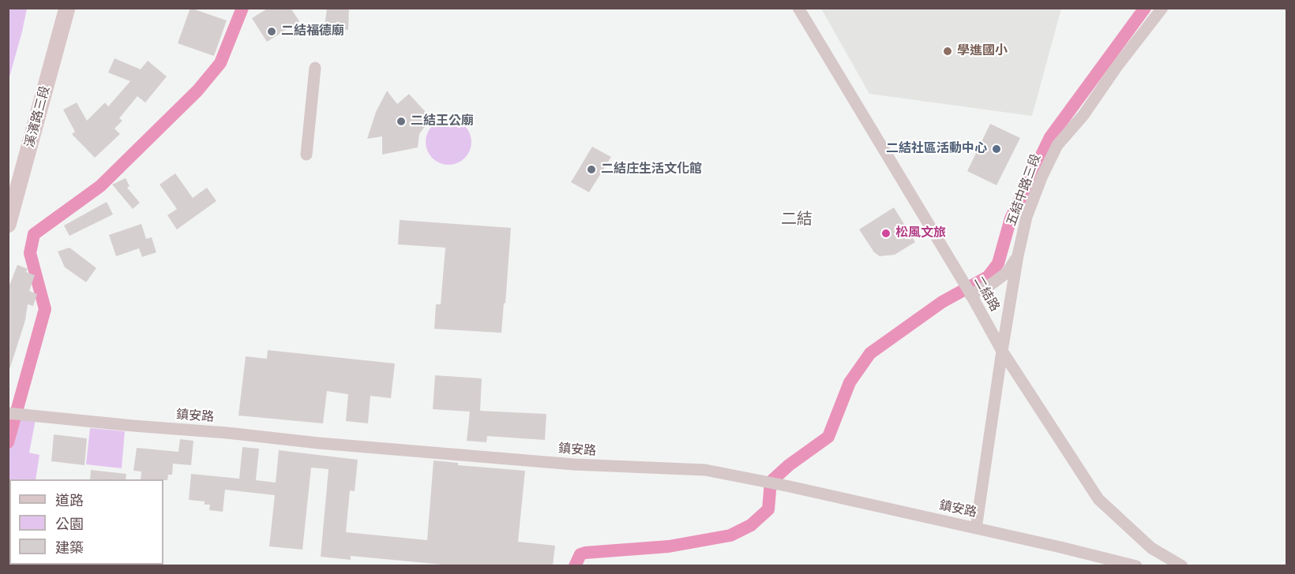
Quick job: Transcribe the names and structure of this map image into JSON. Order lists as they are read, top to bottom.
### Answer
{
  "streets": {
    "street": [
      "溪濱路三段",
      "五結中路三段",
      "二結路",
      "鎮安路"
    ]
  },
  "crossings": [
    ["五結中路三段", "二結路"],
    ["五結中路三段", "鎮安路"]
  ],
  "districts": ["二結"],
  "places": [
    "二結福德廟",
    "學進國小",
    "二結王公廟",
    "二結社區活動中心",
    "二結庄生活文化館",
    "松風文旅"
  ],
  "legend": ["道路", "公園", "建築"]
}
